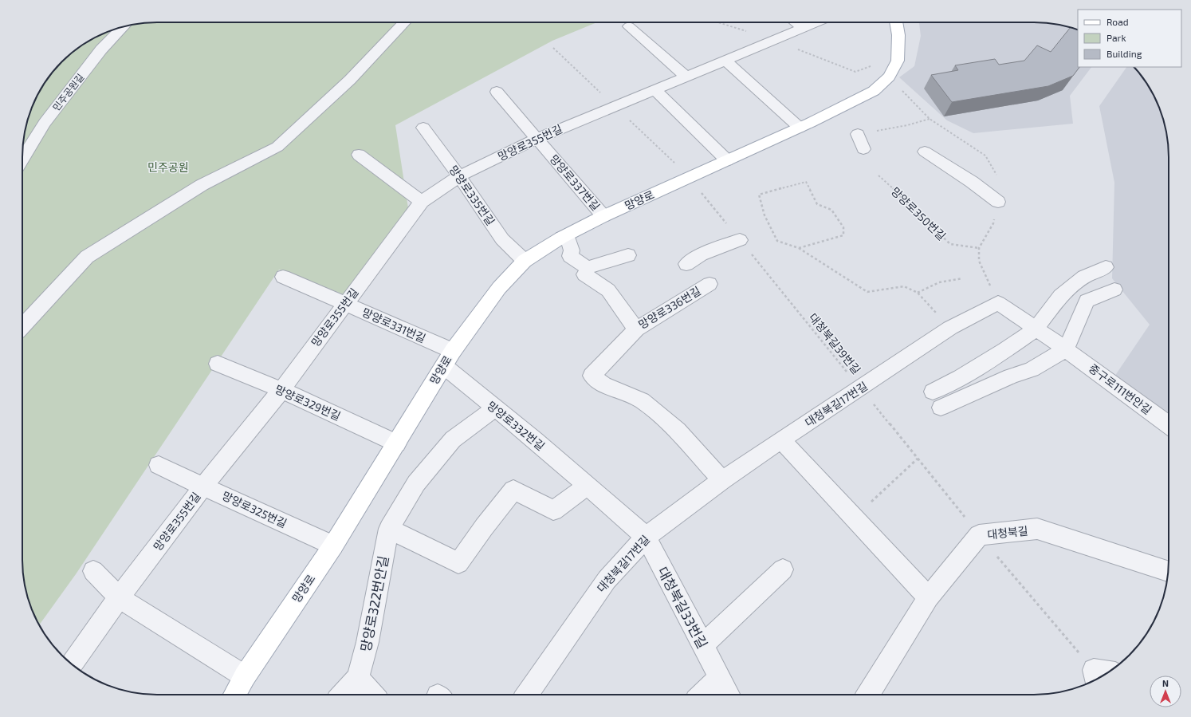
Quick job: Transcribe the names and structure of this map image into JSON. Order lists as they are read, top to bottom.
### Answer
{
  "streets": {
    "main road": ["망양로"],
    "street": [
      "민주공원길",
      "망양로355번길",
      "망양로337번길",
      "망양로335번길",
      "망양로336번길",
      "망양로331번길",
      "중구로111번안길",
      "망양로329번길",
      "대청북길17번길",
      "망양로332번길",
      "망양로325번길",
      "대청북길",
      "망양로322번안길",
      "대청북길33번길"
    ],
    "path": ["망양로350번길", "대청북길39번길"]
  },
  "crossings": [
    ["망양로355번길", "망양로337번길"],
    ["망양로355번길", "망양로335번길"],
    ["망양로355번길", "망양로331번길"],
    ["망양로355번길", "망양로329번길"],
    ["망양로355번길", "망양로325번길"],
    ["망양로337번길", "망양로"],
    ["망양로335번길", "망양로"],
    ["망양로", "망양로336번길"],
    ["망양로", "망양로331번길"],
    ["망양로", "대청북길39번길"],
    ["망양로", "망양로329번길"],
    ["망양로", "망양로332번길"],
    ["망양로", "망양로325번길"],
    ["망양로350번길", "중구로111번안길"],
    ["망양로350번길", "대청북길17번길"],
    ["망양로331번길", "망양로332번길"],
    ["대청북길39번길", "대청북길17번길"],
    ["대청북길39번길", "대청북길"],
    ["중구로111번안길", "대청북길17번길"],
    ["대청북길17번길", "망양로332번길"],
    ["대청북길17번길", "대청북길33번길"],
    ["망양로332번길", "망양로322번안길"],
    ["망양로332번길", "대청북길33번길"]
  ],
  "parks": ["민주공원"],
  "legend": ["Road", "Park", "Building"],
  "north": "top"
}
